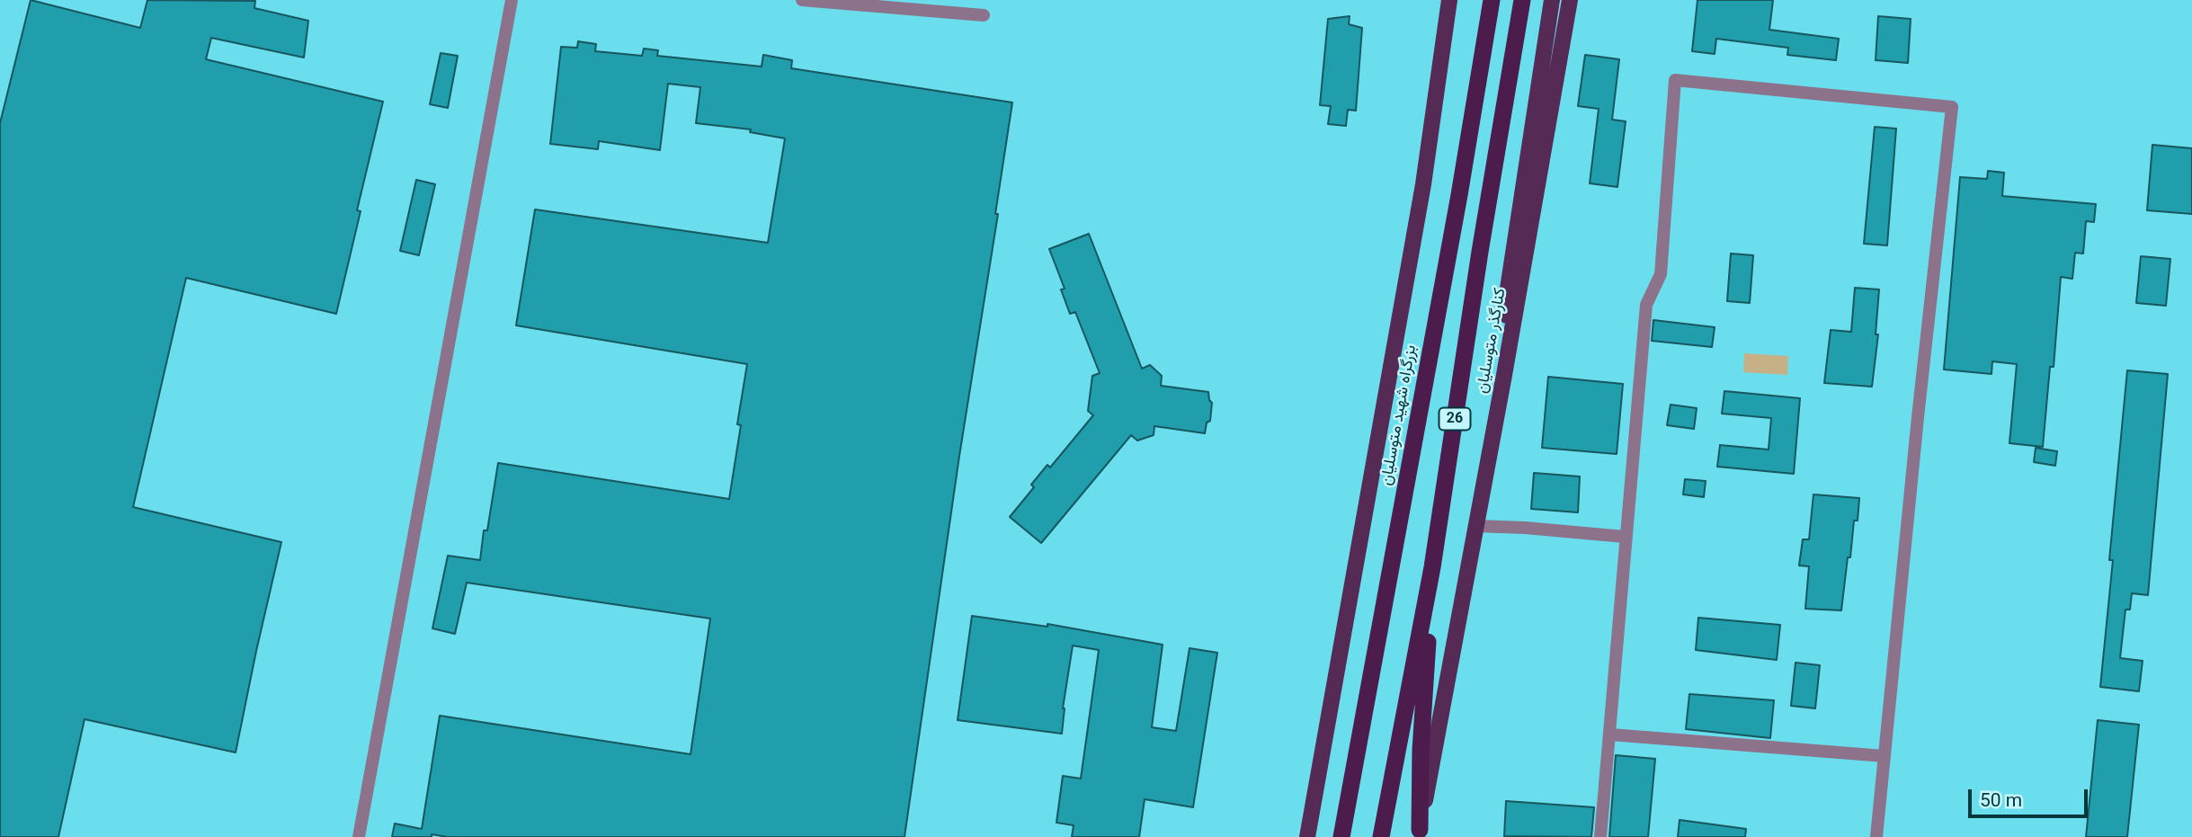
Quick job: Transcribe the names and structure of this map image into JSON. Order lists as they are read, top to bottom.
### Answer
{
  "streets": {
    "highway": ["بزرگراه شهید متوسلیان", "26"],
    "main road": ["کنارگذر متوسلیان"]
  },
  "scale_bar": "50 m"
}
